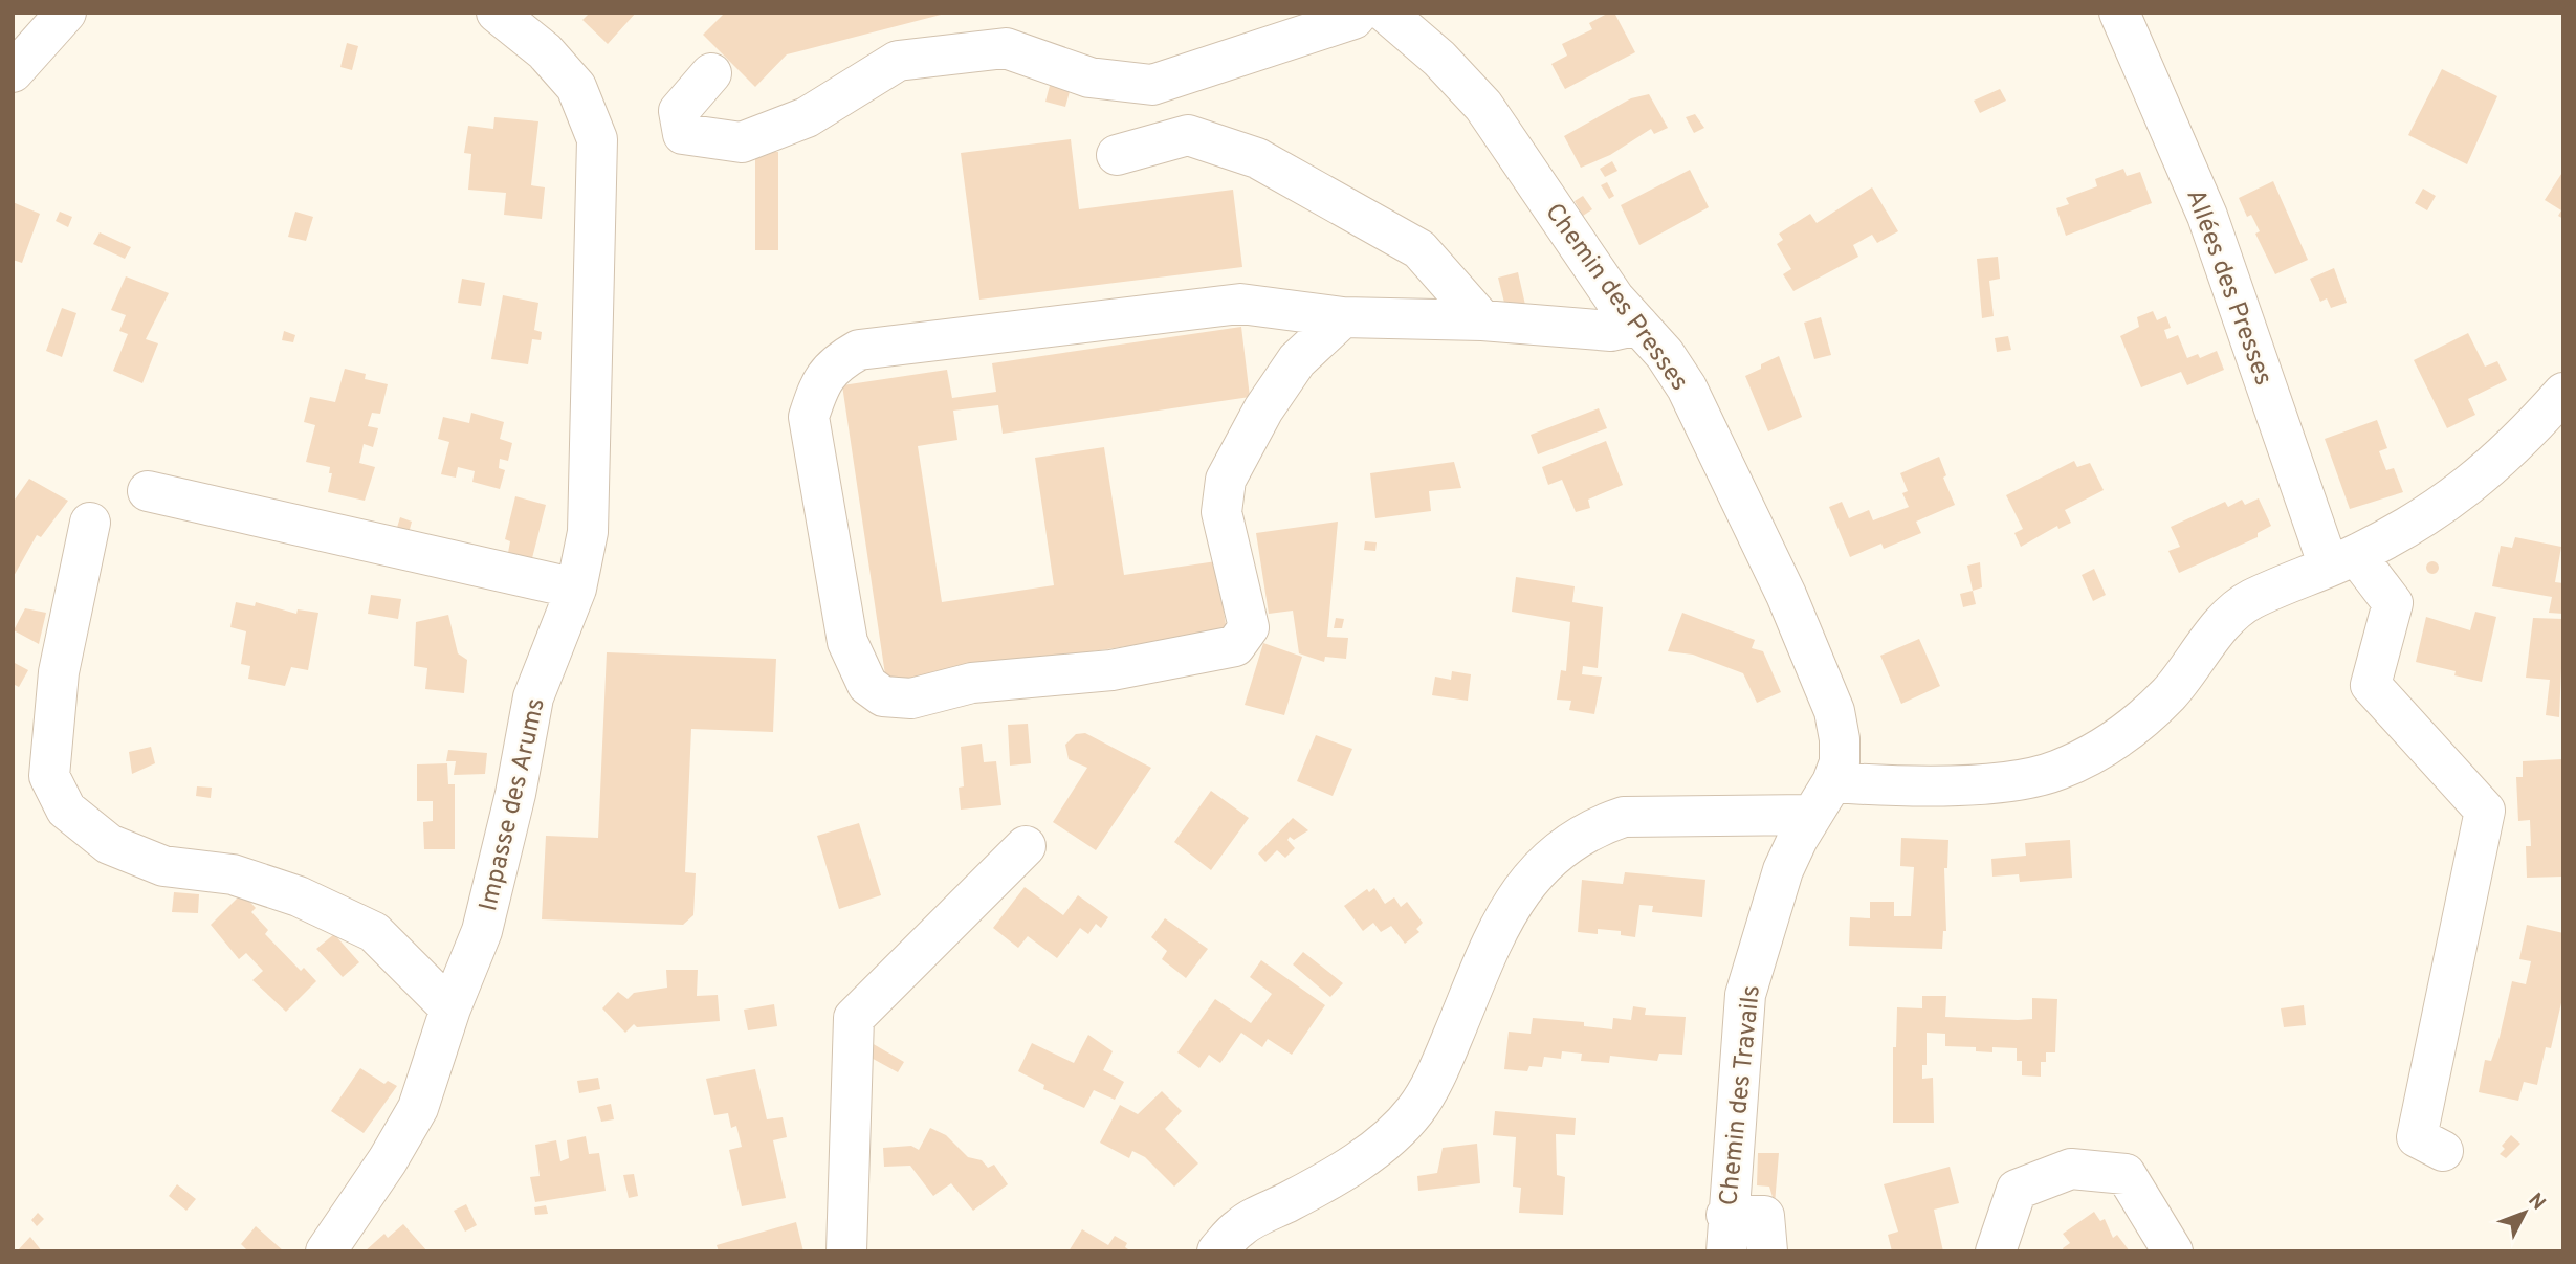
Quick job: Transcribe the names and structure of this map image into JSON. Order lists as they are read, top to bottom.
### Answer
{
  "streets": {
    "street": [
      "Allées des Presses",
      "Chemin des Presses",
      "Impasse des Arums",
      "Chemin des Travails"
    ]
  },
  "crossings": [
    ["Chemin des Presses", "Chemin des Travails"]
  ],
  "north": "top right"
}
